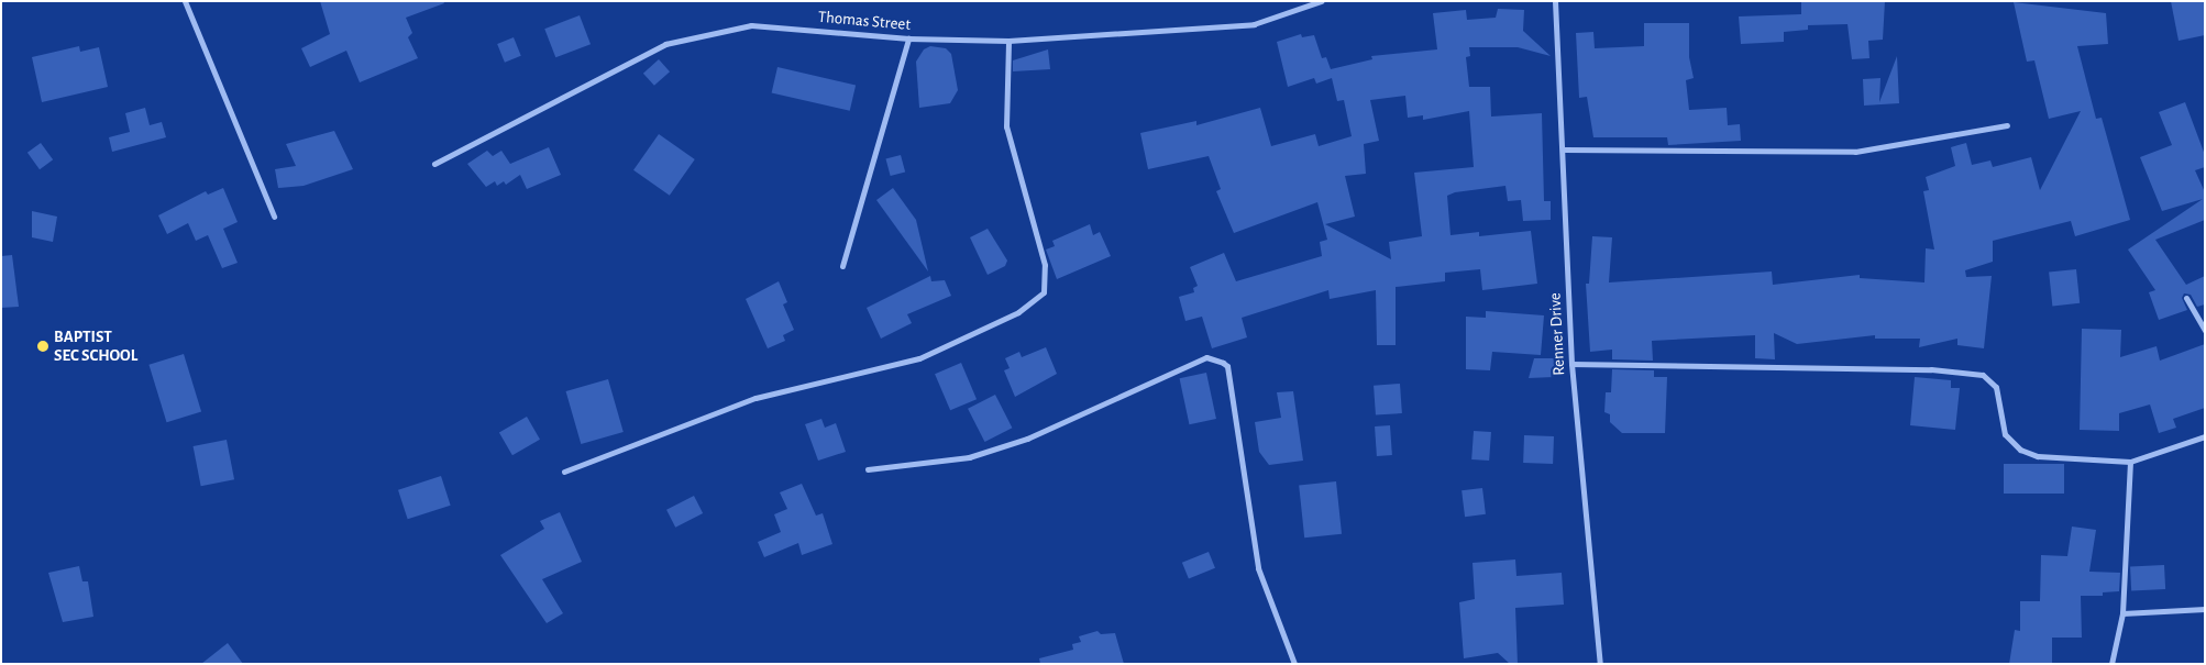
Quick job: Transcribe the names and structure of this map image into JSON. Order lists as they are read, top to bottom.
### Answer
{
  "streets": {
    "street": ["Thomas Street", "Renner Drive"]
  },
  "places": ["BAPTIST SEC SCHOOL"]
}
